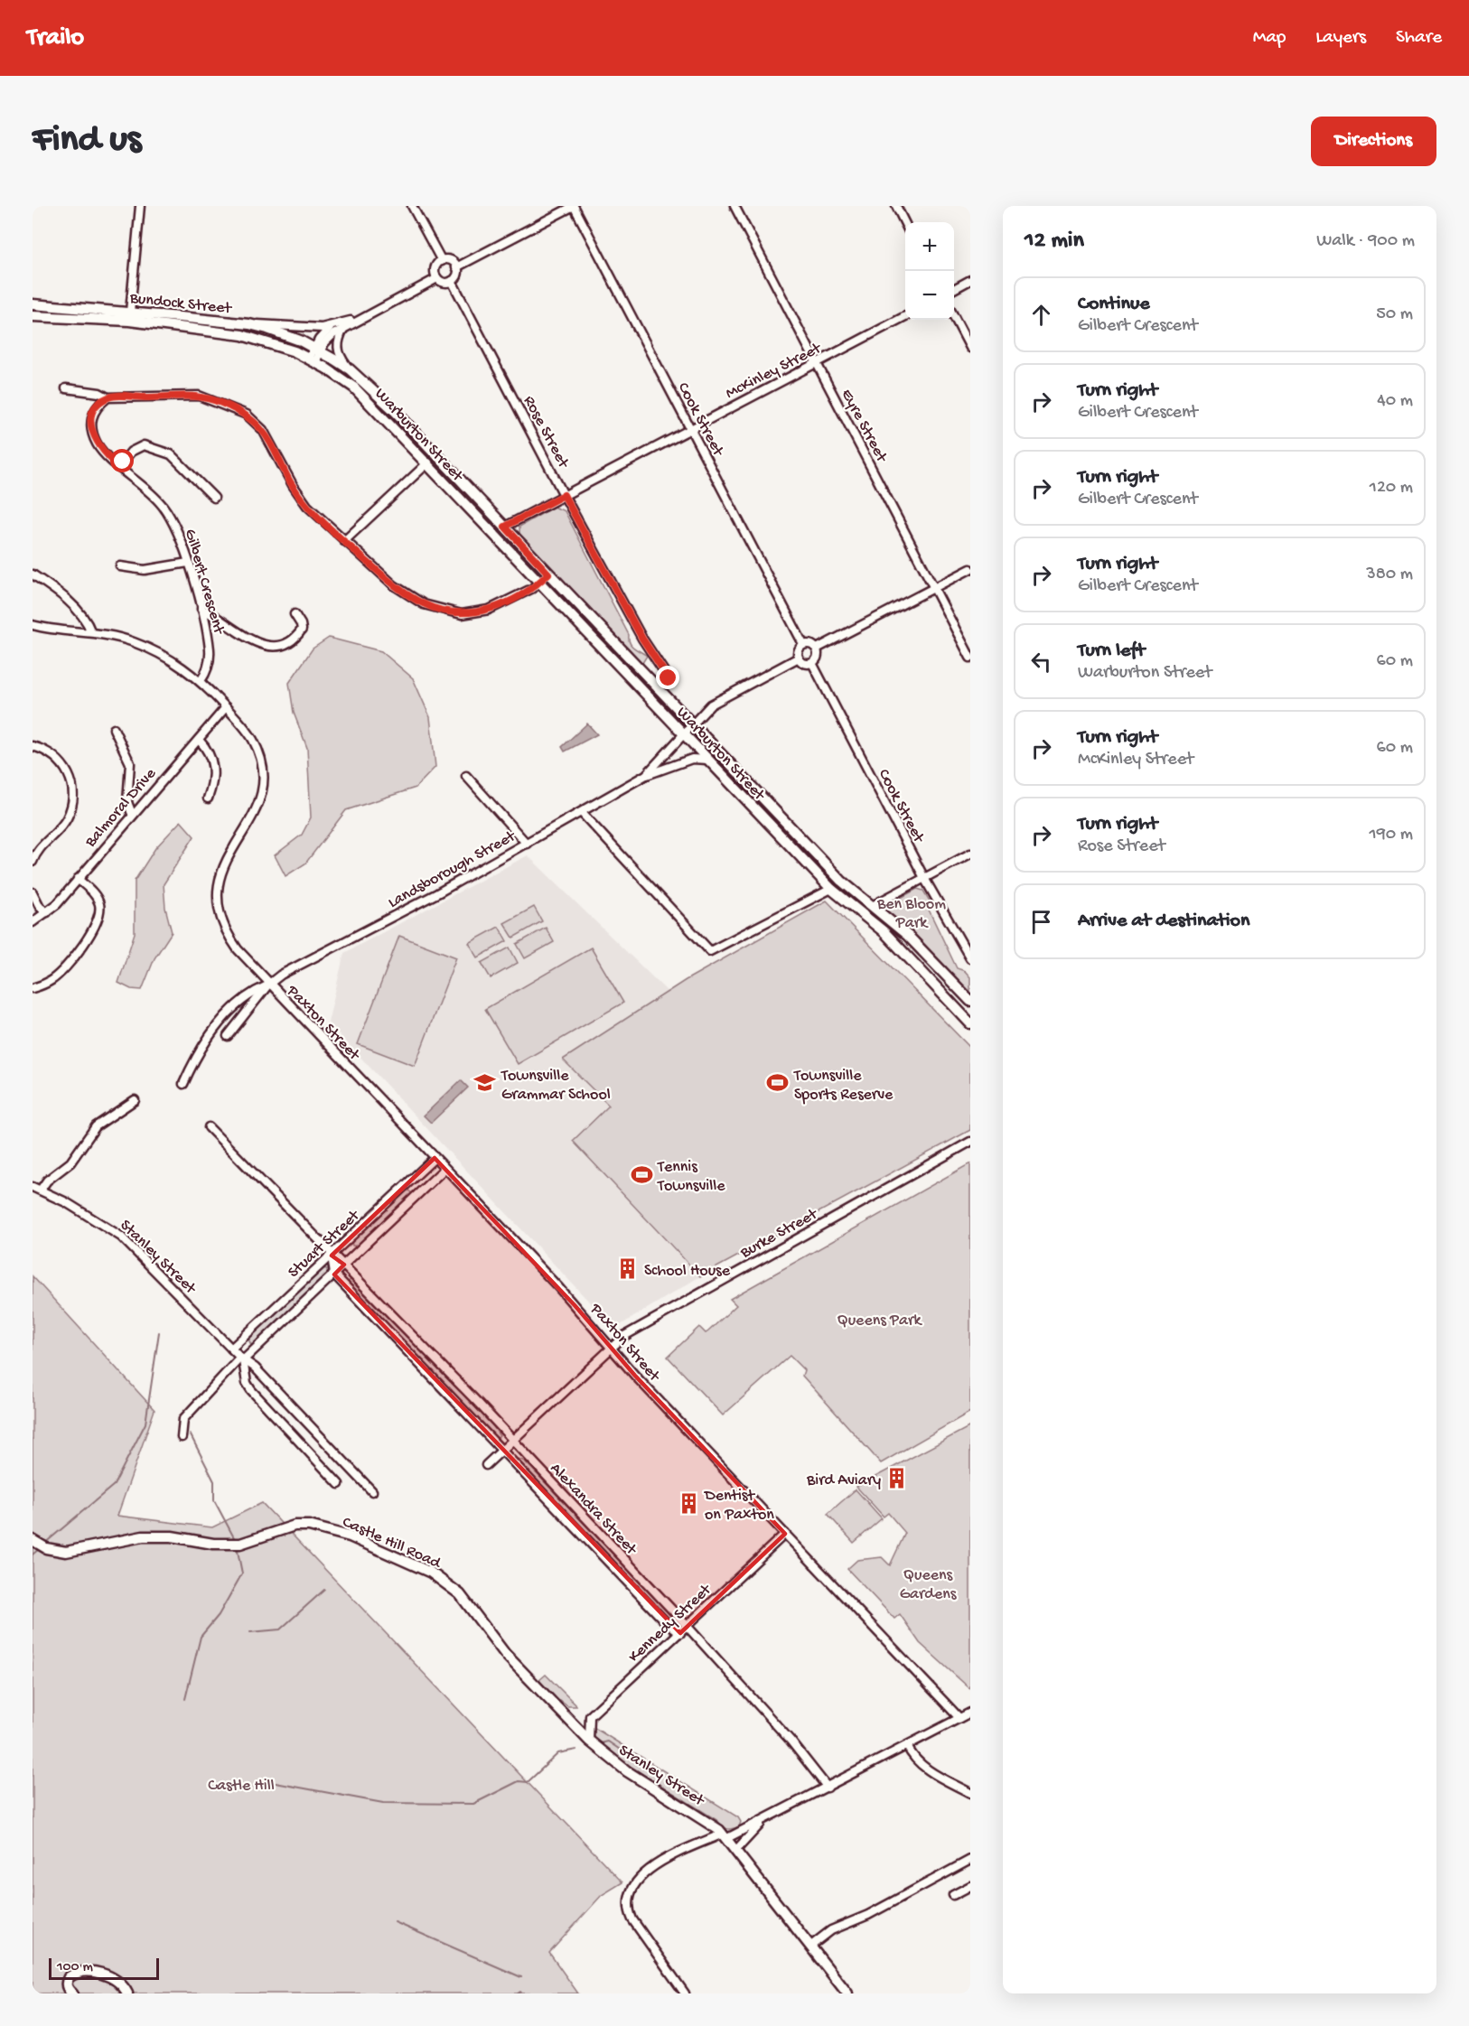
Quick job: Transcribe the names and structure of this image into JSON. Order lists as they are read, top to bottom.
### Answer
{
  "streets": {
    "main road": [
      "Bundock Street",
      "Warburton Street",
      "Stanley Street",
      "Castle Hill Road"
    ],
    "street": [
      "McKinley Street",
      "Cook Street",
      "Eyre Street",
      "Rose Street",
      "Gilbert Crescent",
      "Balmoral Drive",
      "Landsborough Street",
      "Paxton Street",
      "Burke Street",
      "Stuart Street",
      "Alexandra Street",
      "Kennedy Street"
    ]
  },
  "crossings": [
    ["Bundock Street", "Warburton Street"],
    ["McKinley Street", "Cook Street"],
    ["McKinley Street", "Eyre Street"],
    ["McKinley Street", "Rose Street"],
    ["McKinley Street", "Warburton Street"],
    ["Cook Street", "Landsborough Street"],
    ["Warburton Street", "Landsborough Street"],
    ["Gilbert Crescent", "Paxton Street"],
    ["Balmoral Drive", "Paxton Street"],
    ["Landsborough Street", "Paxton Street"],
    ["Paxton Street", "Burke Street"],
    ["Paxton Street", "Stuart Street"],
    ["Paxton Street", "Kennedy Street"],
    ["Burke Street", "Alexandra Street"],
    ["Stuart Street", "Stanley Street"],
    ["Stuart Street", "Alexandra Street"],
    ["Stanley Street", "Castle Hill Road"],
    ["Stanley Street", "Kennedy Street"],
    ["Alexandra Street", "Kennedy Street"]
  ],
  "parks": [
    "Ben Bloom Park",
    "Queens Park",
    "Queens Gardens",
    "Castle Hill"
  ],
  "places": {
    "school or university": ["Townsville Grammar School"],
    "sports": ["Townsville Sports Reserve", "Tennis Townsville"],
    "building": ["School House", "Bird Aviary", "Dentist on Paxton"]
  },
  "scale_bar": "100 m",
  "page": {
    "header": "Trailo",
    "nav": ["Map", "Layers", "Share"],
    "buttons": "Directions",
    "title": "Find us",
    "heading": ["12 min", "Walk · 900 m"],
    "map_buttons": ["+", "−"],
    "list": [
      ["Continue", "Gilbert Crescent", "50 m"],
      ["Turn right", "Gilbert Crescent", "40 m"],
      ["Turn right", "Gilbert Crescent", "120 m"],
      ["Turn right", "Gilbert Crescent", "380 m"],
      ["Turn left", "Warburton Street", "60 m"],
      ["Turn right", "McKinley Street", "60 m"],
      ["Turn right", "Rose Street", "190 m"],
      "Arrive at destination"
    ],
    "scale": "100 m"
  }
}
